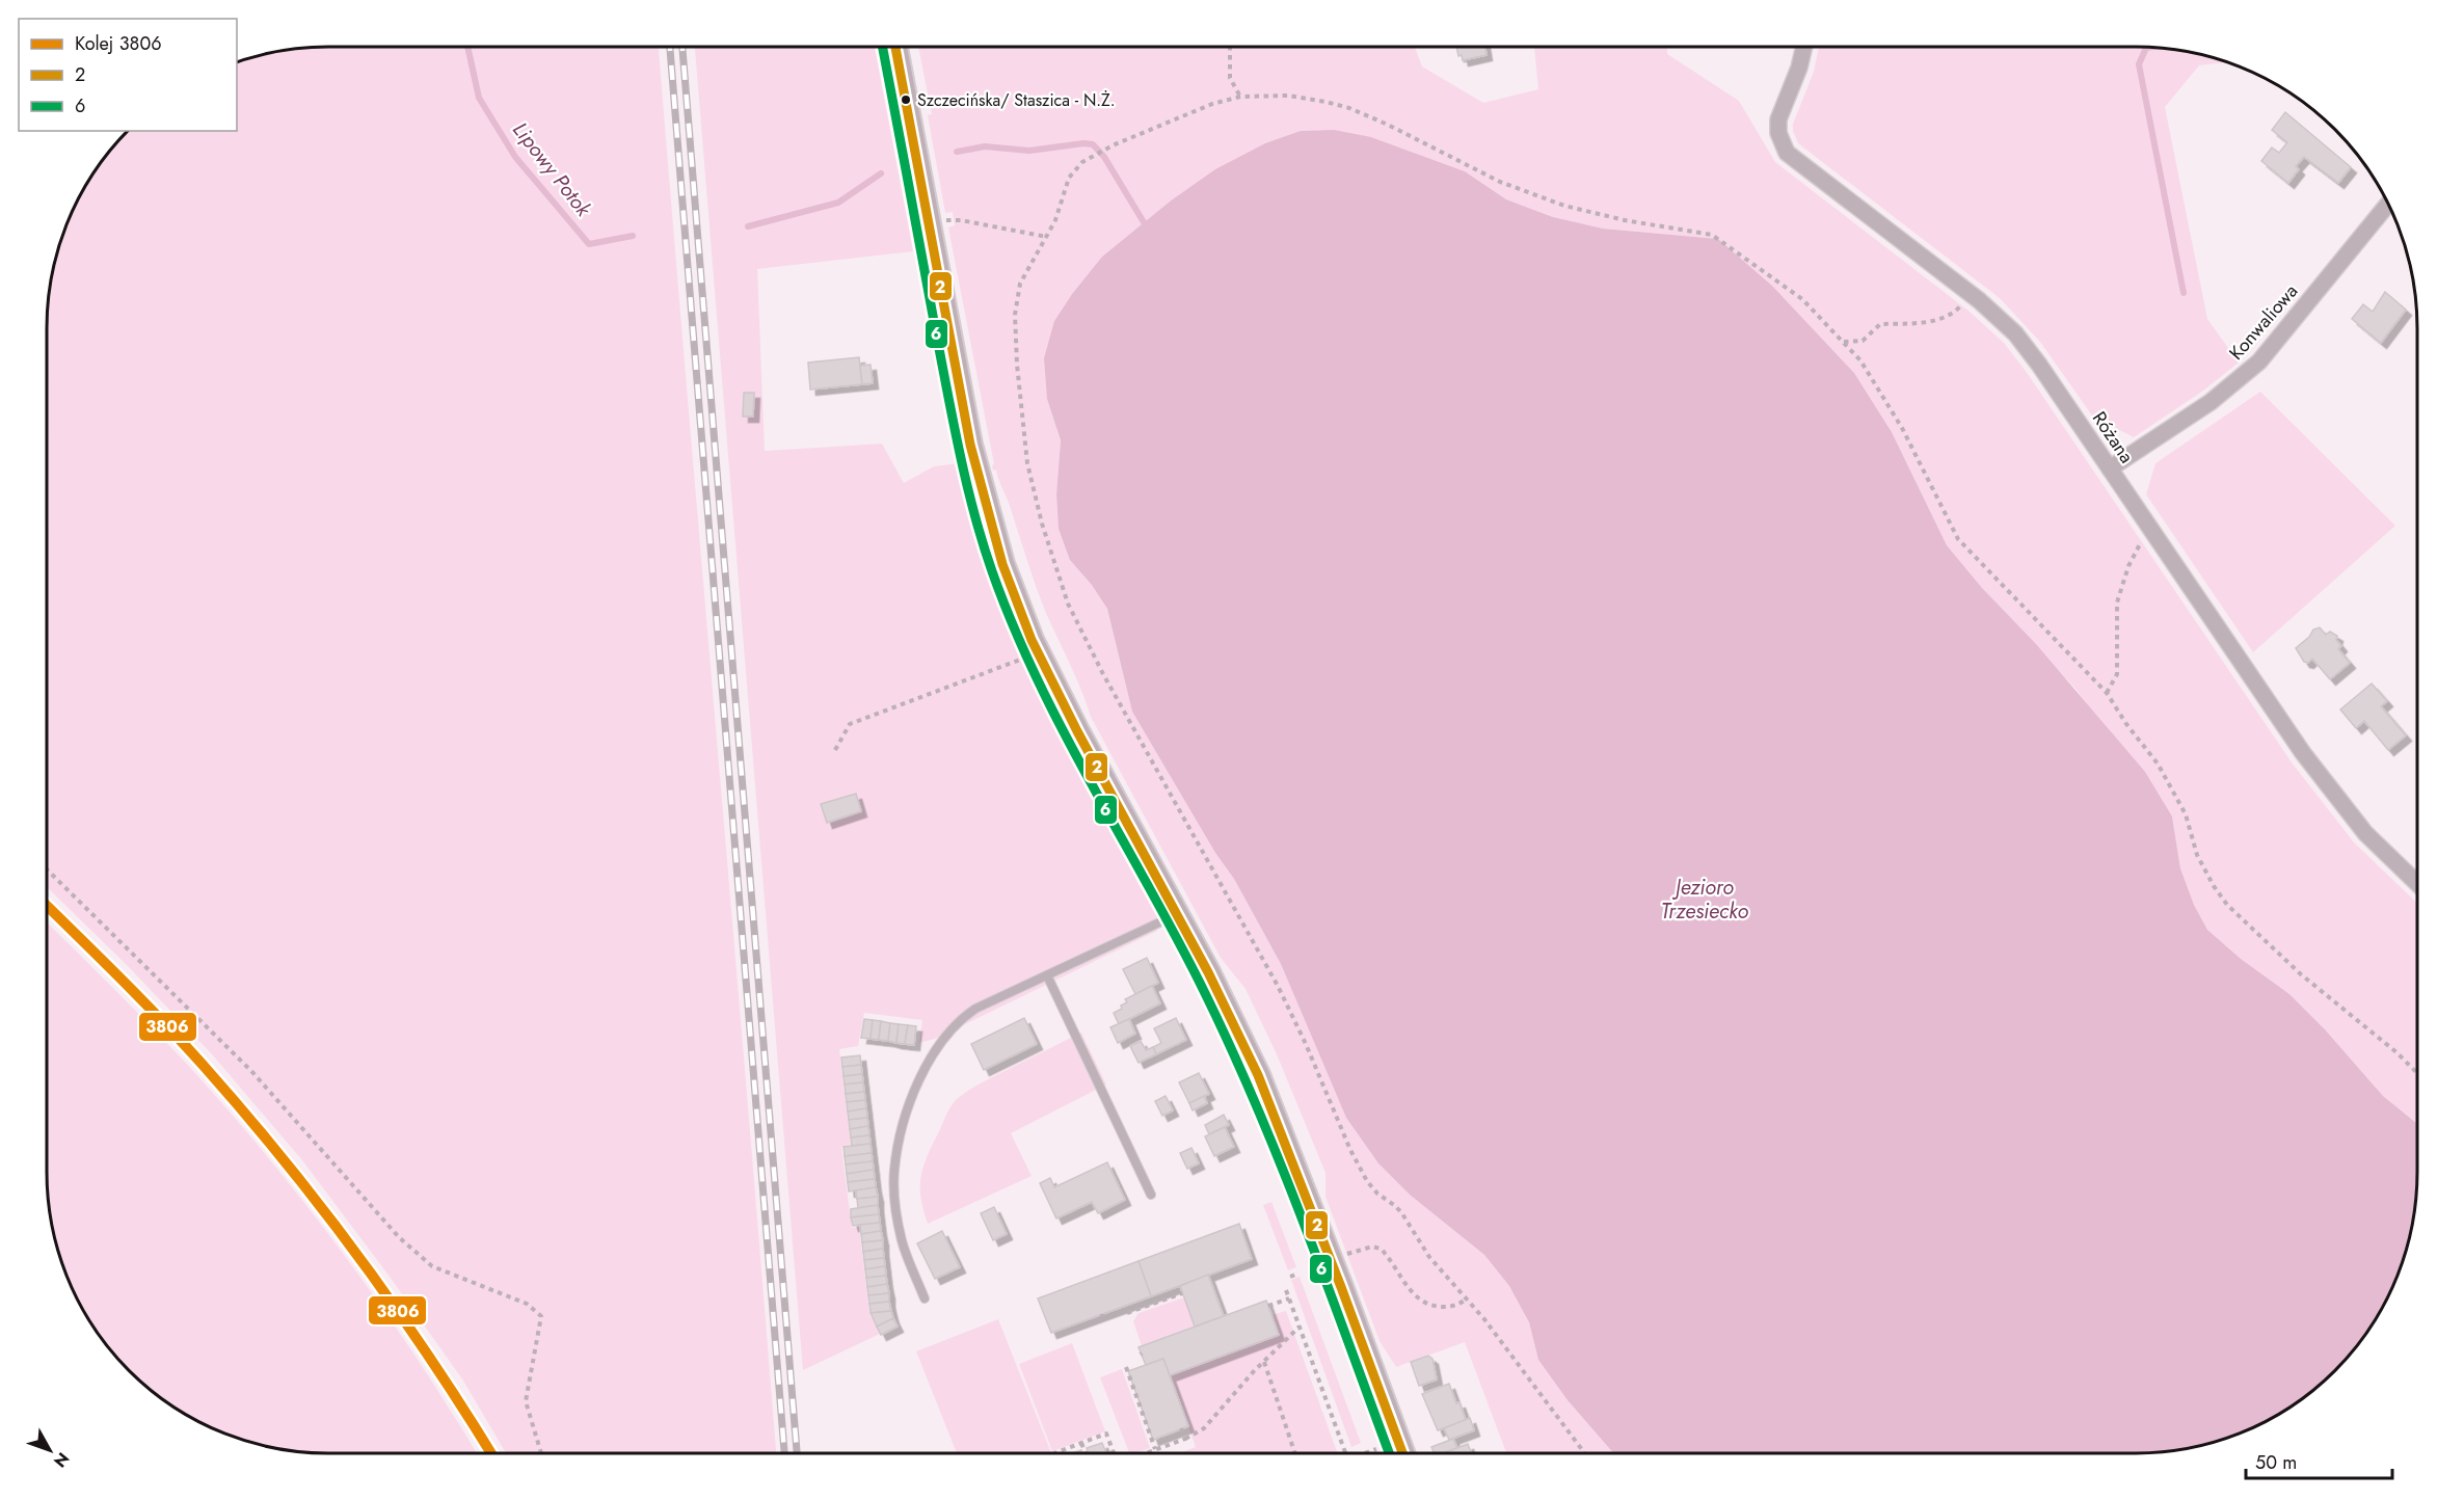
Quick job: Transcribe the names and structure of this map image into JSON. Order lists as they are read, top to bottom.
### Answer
{
  "streets": {
    "street": ["Konwaliowa", "Różana"]
  },
  "crossings": [
    ["Konwaliowa", "Różana"]
  ],
  "water": ["Lipowy Potok", "Jezioro Trzesiecko"],
  "places": ["Szczecińska/ Staszica - N.Ż."],
  "lines": ["transit line 2", "transit line 6", "rail line 3806"],
  "legend": ["Kolej 3806", "2", "6"],
  "scale_bar": "50 m",
  "north": "bottom right"
}
